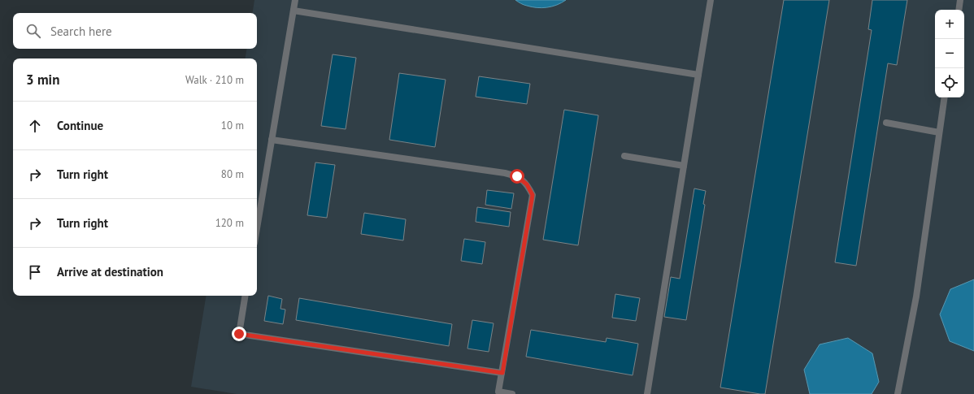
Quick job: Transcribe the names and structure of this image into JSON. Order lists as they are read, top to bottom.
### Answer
{
  "page": {
    "map_buttons": ["+", "−"],
    "search": "Search here",
    "heading": ["3 min", "Walk · 210 m"],
    "list": [
      ["Continue", "10 m"],
      ["Turn right", "80 m"],
      ["Turn right", "120 m"],
      "Arrive at destination"
    ]
  }
}
